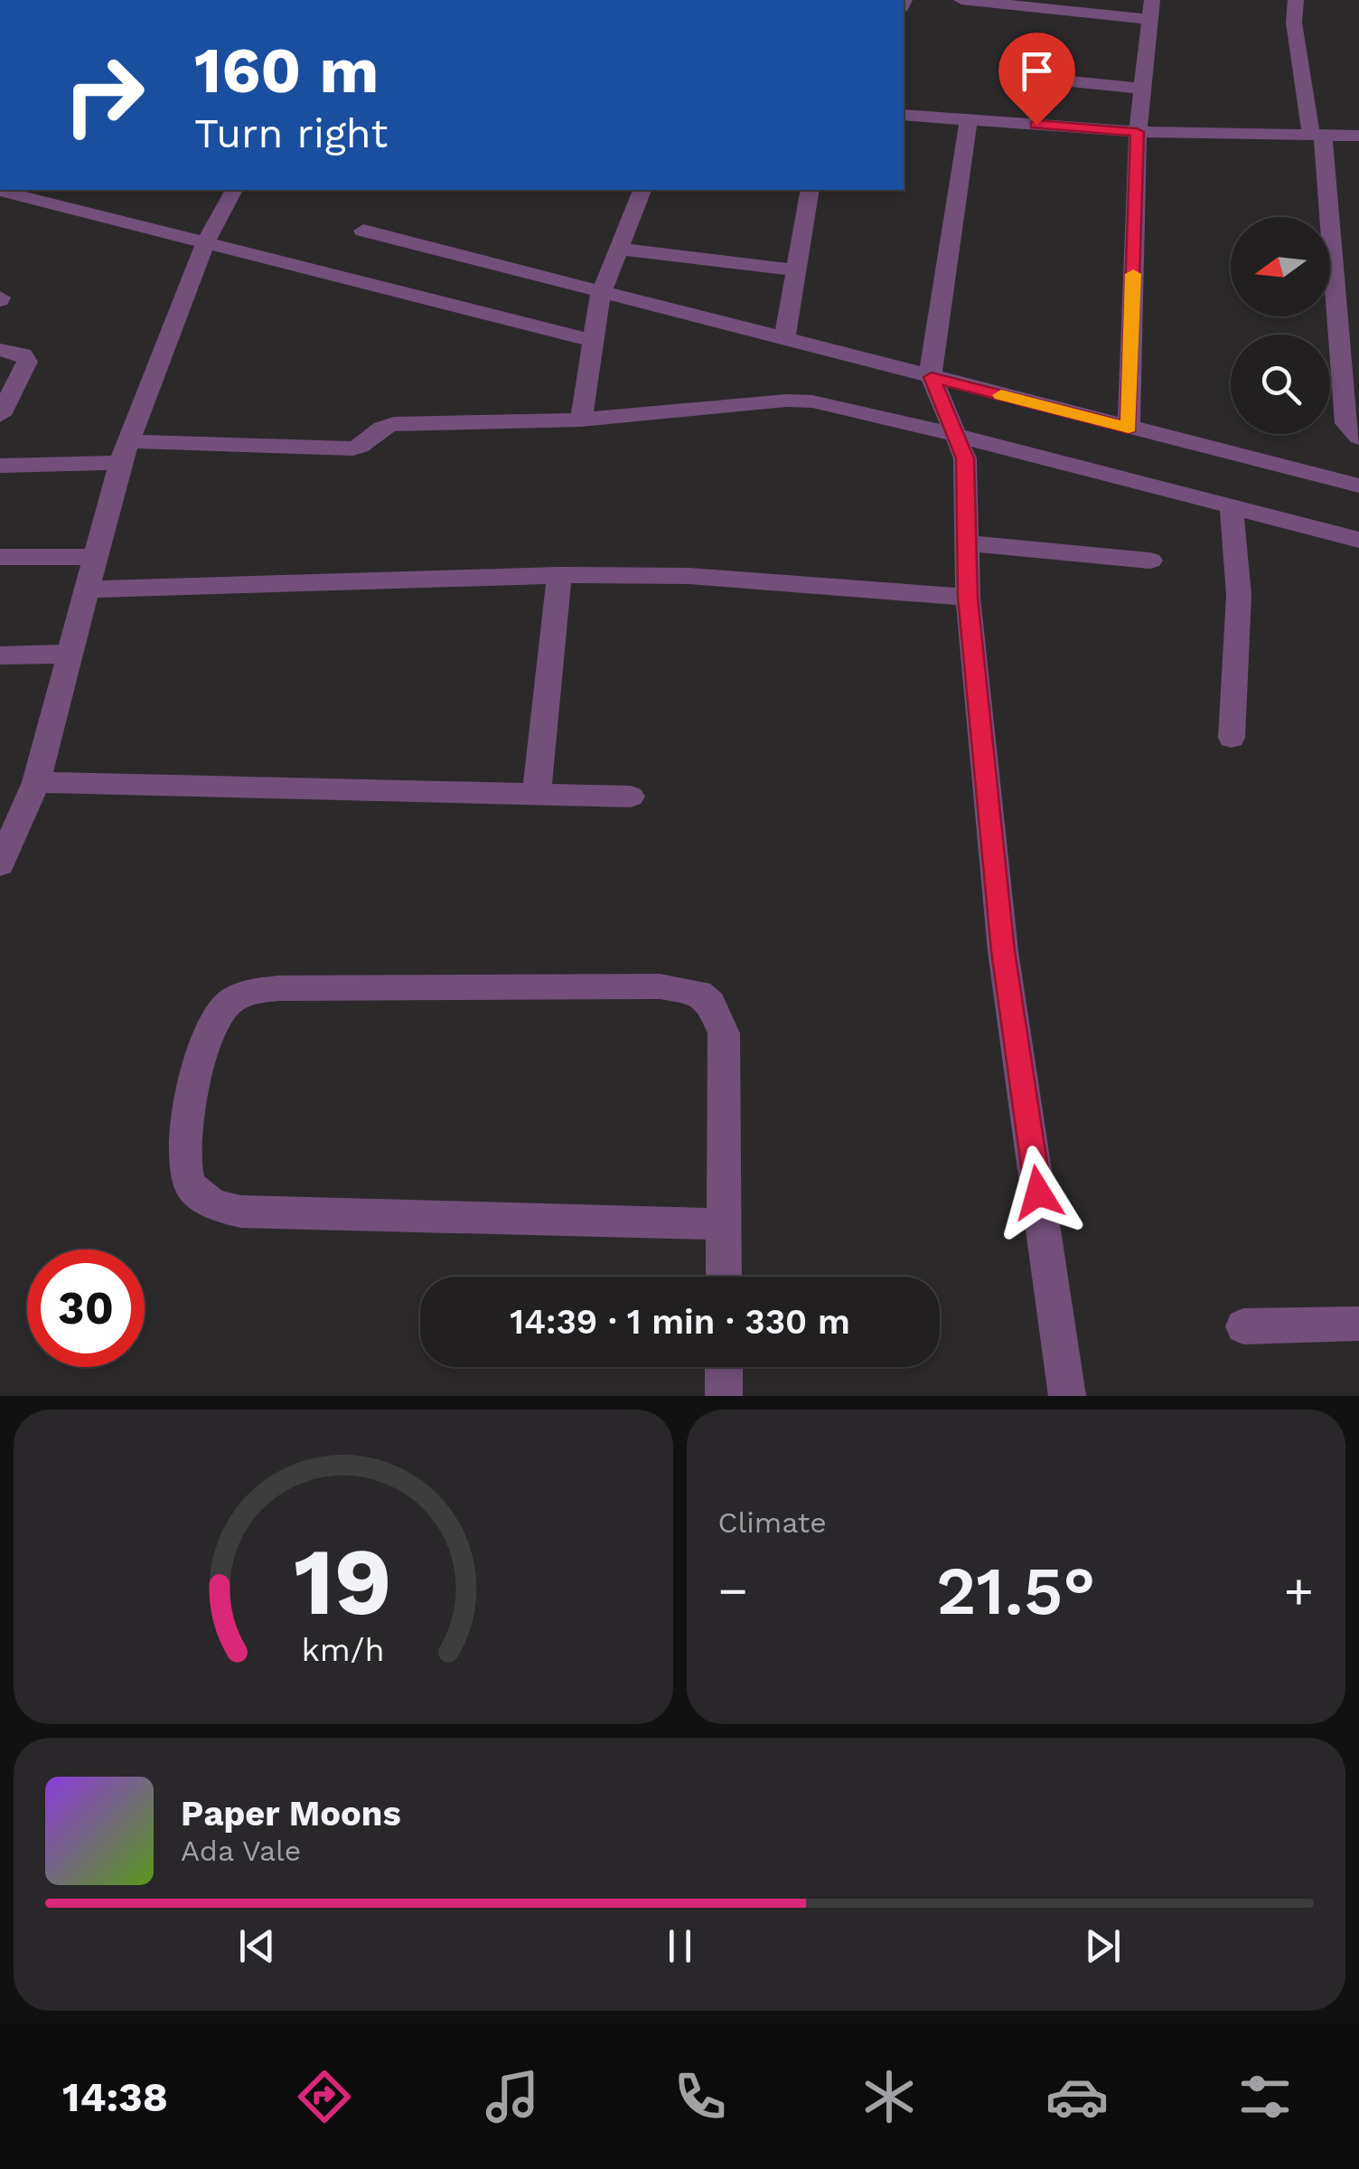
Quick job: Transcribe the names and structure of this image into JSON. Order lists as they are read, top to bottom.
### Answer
{
  "north": "left",
  "page": {
    "turn": ["160 m", "Turn right"],
    "limit": "30",
    "trip": "14:39 · 1 min · 330 m",
    "tile": "Climate",
    "heat": ["−", "21.5°", "+"],
    "song": ["Paper Moons", "Ada Vale"],
    "tabs": "14:38",
    "gauge": ["19", "km/h"]
  }
}
